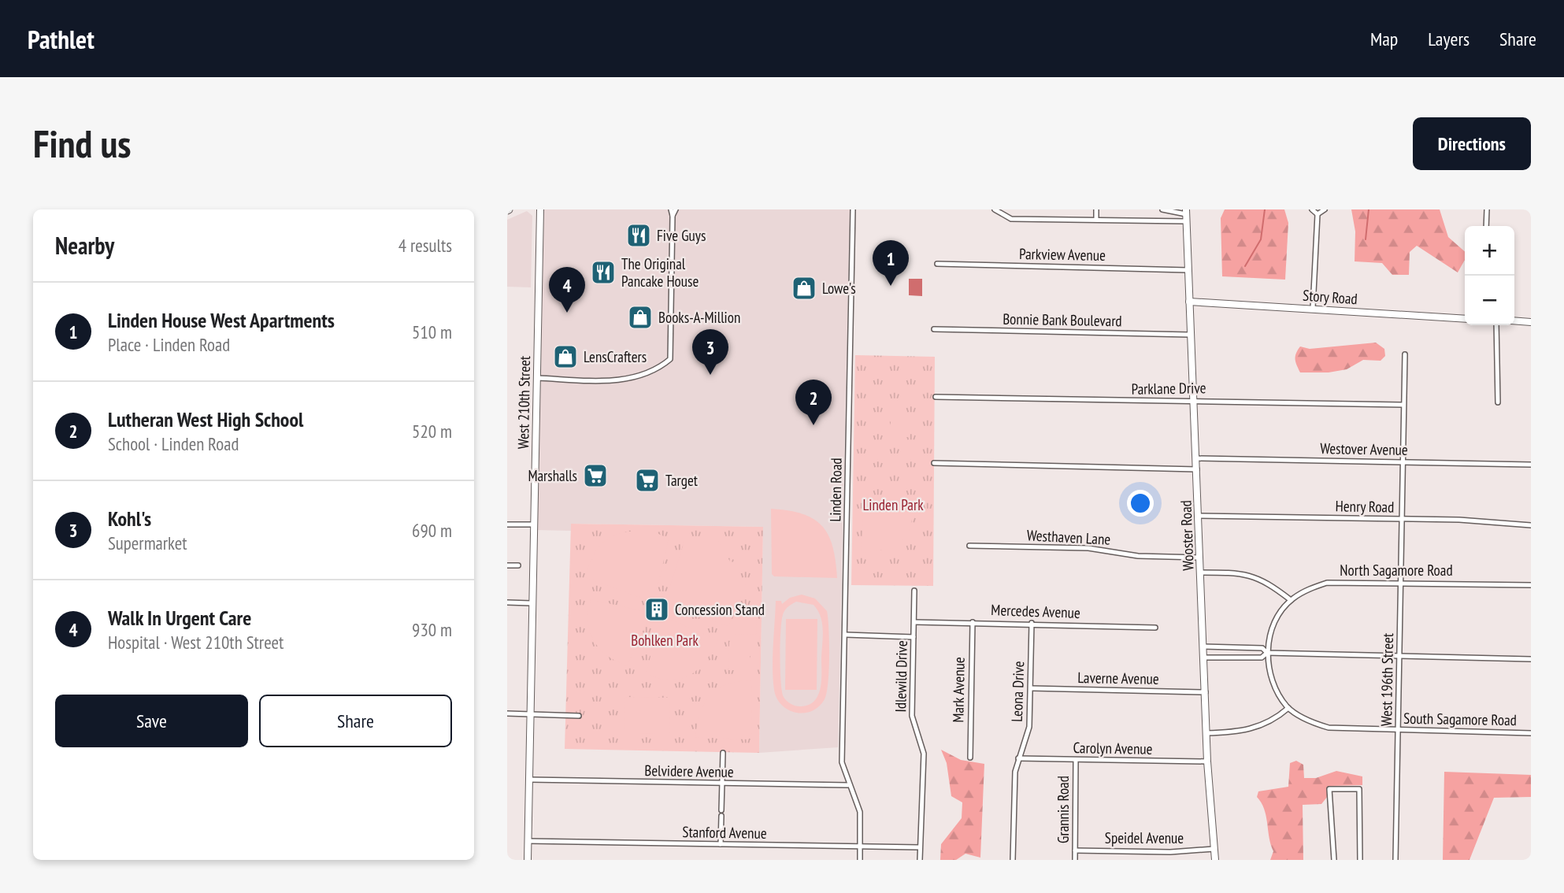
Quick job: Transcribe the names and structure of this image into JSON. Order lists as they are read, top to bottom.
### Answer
{
  "streets": {
    "street": [
      "Parkview Avenue",
      "Story Road",
      "Bonnie Bank Boulevard",
      "Parklane Drive",
      "West 210th Street",
      "Westover Avenue",
      "Linden Road",
      "Henry Road",
      "Wooster Road",
      "Westhaven Lane",
      "North Sagamore Road",
      "Mercedes Avenue",
      "Idlewild Drive",
      "Laverne Avenue",
      "West 196th Street",
      "Mark Avenue",
      "Leona Drive",
      "South Sagamore Road",
      "Carolyn Avenue",
      "Belvidere Avenue",
      "Grannis Road",
      "Stanford Avenue",
      "Speidel Avenue"
    ]
  },
  "crossings": [
    ["Parkview Avenue", "Wooster Road"],
    ["Story Road", "Wooster Road"],
    ["Bonnie Bank Boulevard", "Wooster Road"],
    ["Parklane Drive", "Wooster Road"],
    ["Parklane Drive", "West 196th Street"],
    ["West 210th Street", "Belvidere Avenue"],
    ["West 210th Street", "Stanford Avenue"],
    ["Westover Avenue", "Wooster Road"],
    ["Westover Avenue", "West 196th Street"],
    ["Linden Road", "Belvidere Avenue"],
    ["Linden Road", "Stanford Avenue"],
    ["Henry Road", "Wooster Road"],
    ["Henry Road", "West 196th Street"],
    ["Wooster Road", "Westhaven Lane"],
    ["Wooster Road", "Laverne Avenue"],
    ["Wooster Road", "Carolyn Avenue"],
    ["Wooster Road", "Speidel Avenue"],
    ["North Sagamore Road", "West 196th Street"],
    ["North Sagamore Road", "South Sagamore Road"],
    ["Mercedes Avenue", "Idlewild Drive"],
    ["Mercedes Avenue", "Mark Avenue"],
    ["Mercedes Avenue", "Leona Drive"],
    ["Idlewild Drive", "Stanford Avenue"],
    ["Laverne Avenue", "Leona Drive"],
    ["West 196th Street", "South Sagamore Road"],
    ["Leona Drive", "Carolyn Avenue"],
    ["Carolyn Avenue", "Grannis Road"],
    ["Grannis Road", "Speidel Avenue"]
  ],
  "parks": ["Linden Park", "Bohlken Park"],
  "places": {
    "restaurant": ["Five Guys", "The Original Pancake House"],
    "shop": ["Lowe's", "Books-A-Million", "LensCrafters"],
    "supermarket": ["Marshalls", "Target"],
    "building": ["Concession Stand"]
  },
  "page": {
    "header": "Pathlet",
    "nav": ["Map", "Layers", "Share"],
    "buttons": [
      "Directions",
      ["Save", "Share"]
    ],
    "title": "Find us",
    "heading": ["Nearby", "4 results"],
    "map_buttons": ["+", "−"],
    "pins": [
      "1",
      "4",
      "3",
      "2"
    ],
    "list": [
      {
        "mark": "1",
        "name": "Linden House West Apartments",
        "note": "Place · Linden Road",
        "value": "510 m"
      },
      {
        "mark": "2",
        "name": "Lutheran West High School",
        "note": "School · Linden Road",
        "value": "520 m"
      },
      {
        "mark": "3",
        "name": "Kohl's",
        "note": "Supermarket",
        "value": "690 m"
      },
      {
        "mark": "4",
        "name": "Walk In Urgent Care",
        "note": "Hospital · West 210th Street",
        "value": "930 m"
      }
    ]
  }
}
